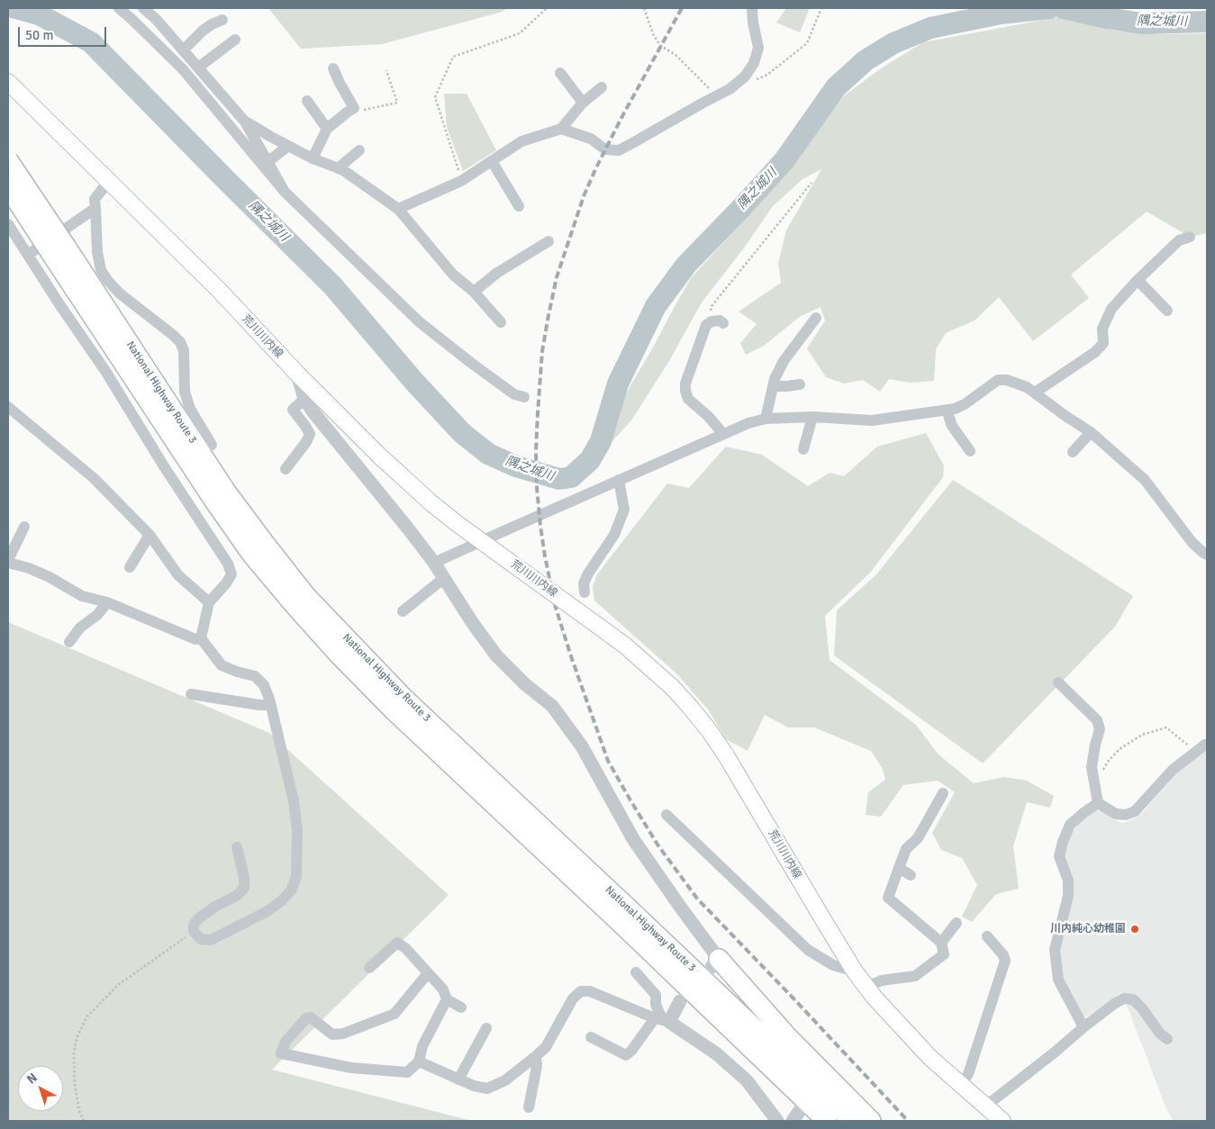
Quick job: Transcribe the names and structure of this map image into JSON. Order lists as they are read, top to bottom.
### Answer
{
  "streets": {
    "highway": ["National Highway Route 3"],
    "main road": ["荒川川内線"]
  },
  "water": ["隅之城川"],
  "places": ["川内純心幼稚園"],
  "scale_bar": "50 m",
  "north": "top left"
}
